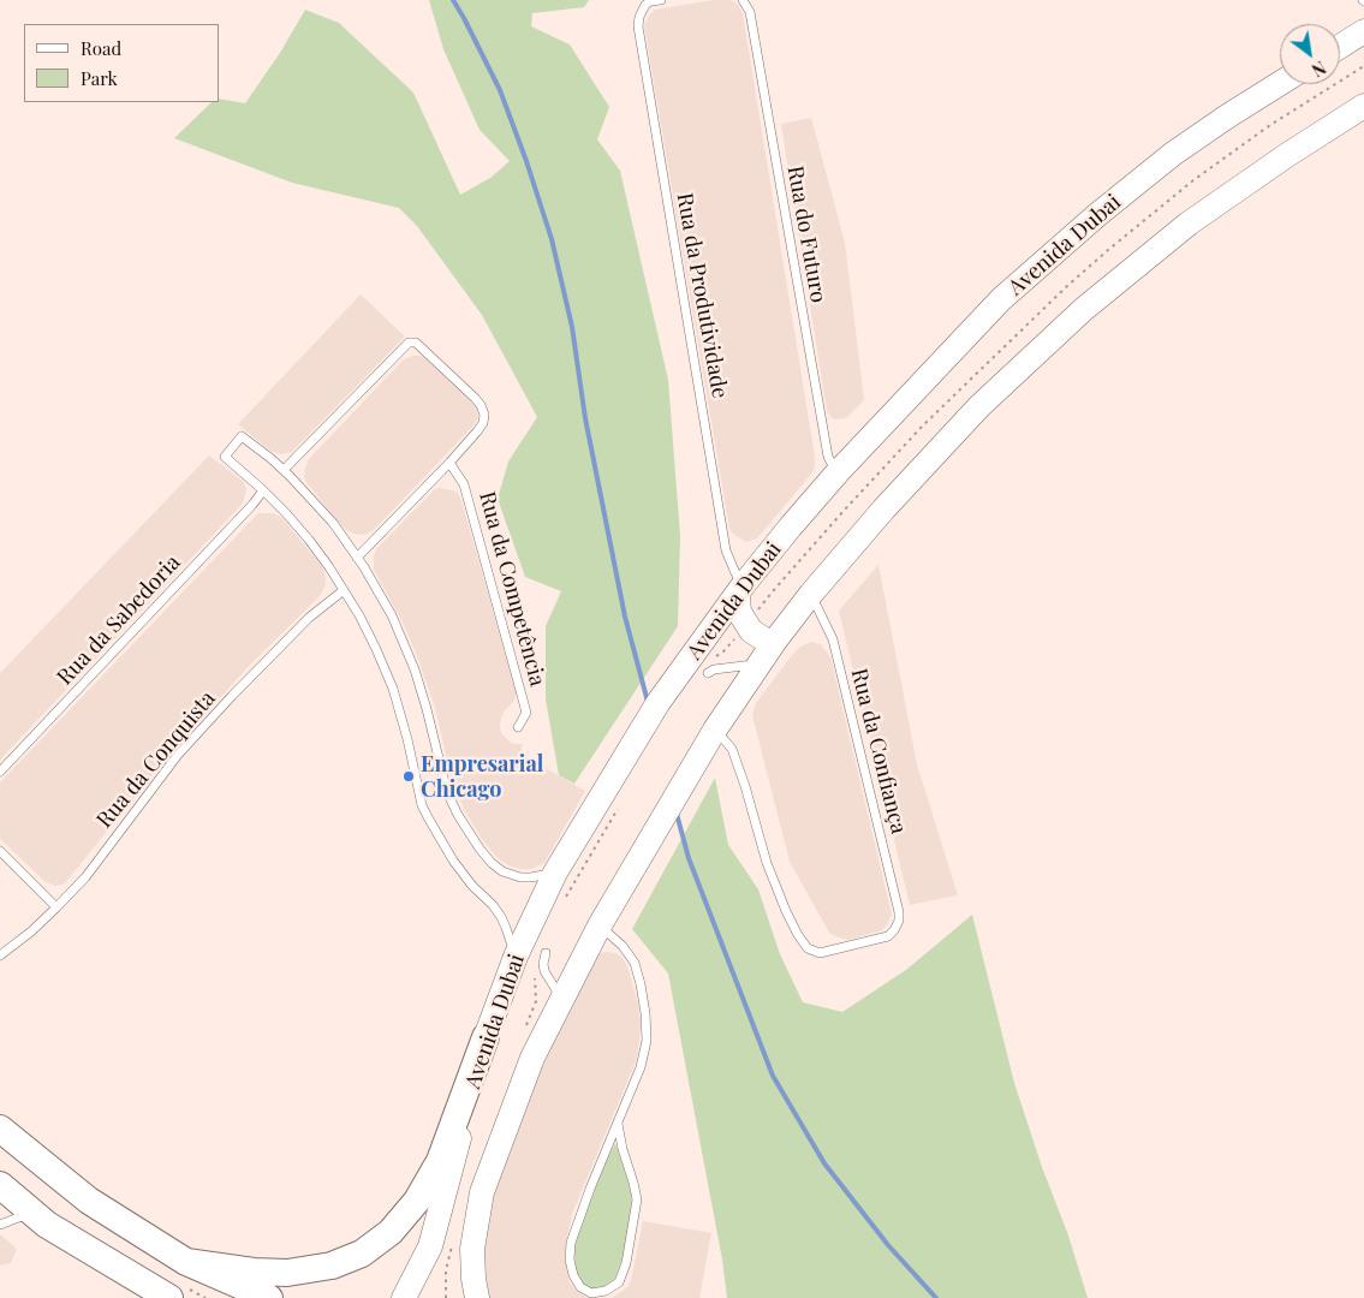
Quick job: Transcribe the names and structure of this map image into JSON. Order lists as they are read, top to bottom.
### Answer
{
  "streets": {
    "street": ["Avenida Dubai"],
    "lane": [
      "Rua do Futuro",
      "Rua da Produtividade",
      "Rua da Competência",
      "Rua da Sabedoria",
      "Rua da Confiança",
      "Rua da Conquista"
    ]
  },
  "crossings": [
    ["Rua do Futuro", "Avenida Dubai"],
    ["Avenida Dubai", "Rua da Produtividade"]
  ],
  "places": ["Empresarial Chicago"],
  "legend": ["Road", "Park"],
  "north": "bottom right"
}
